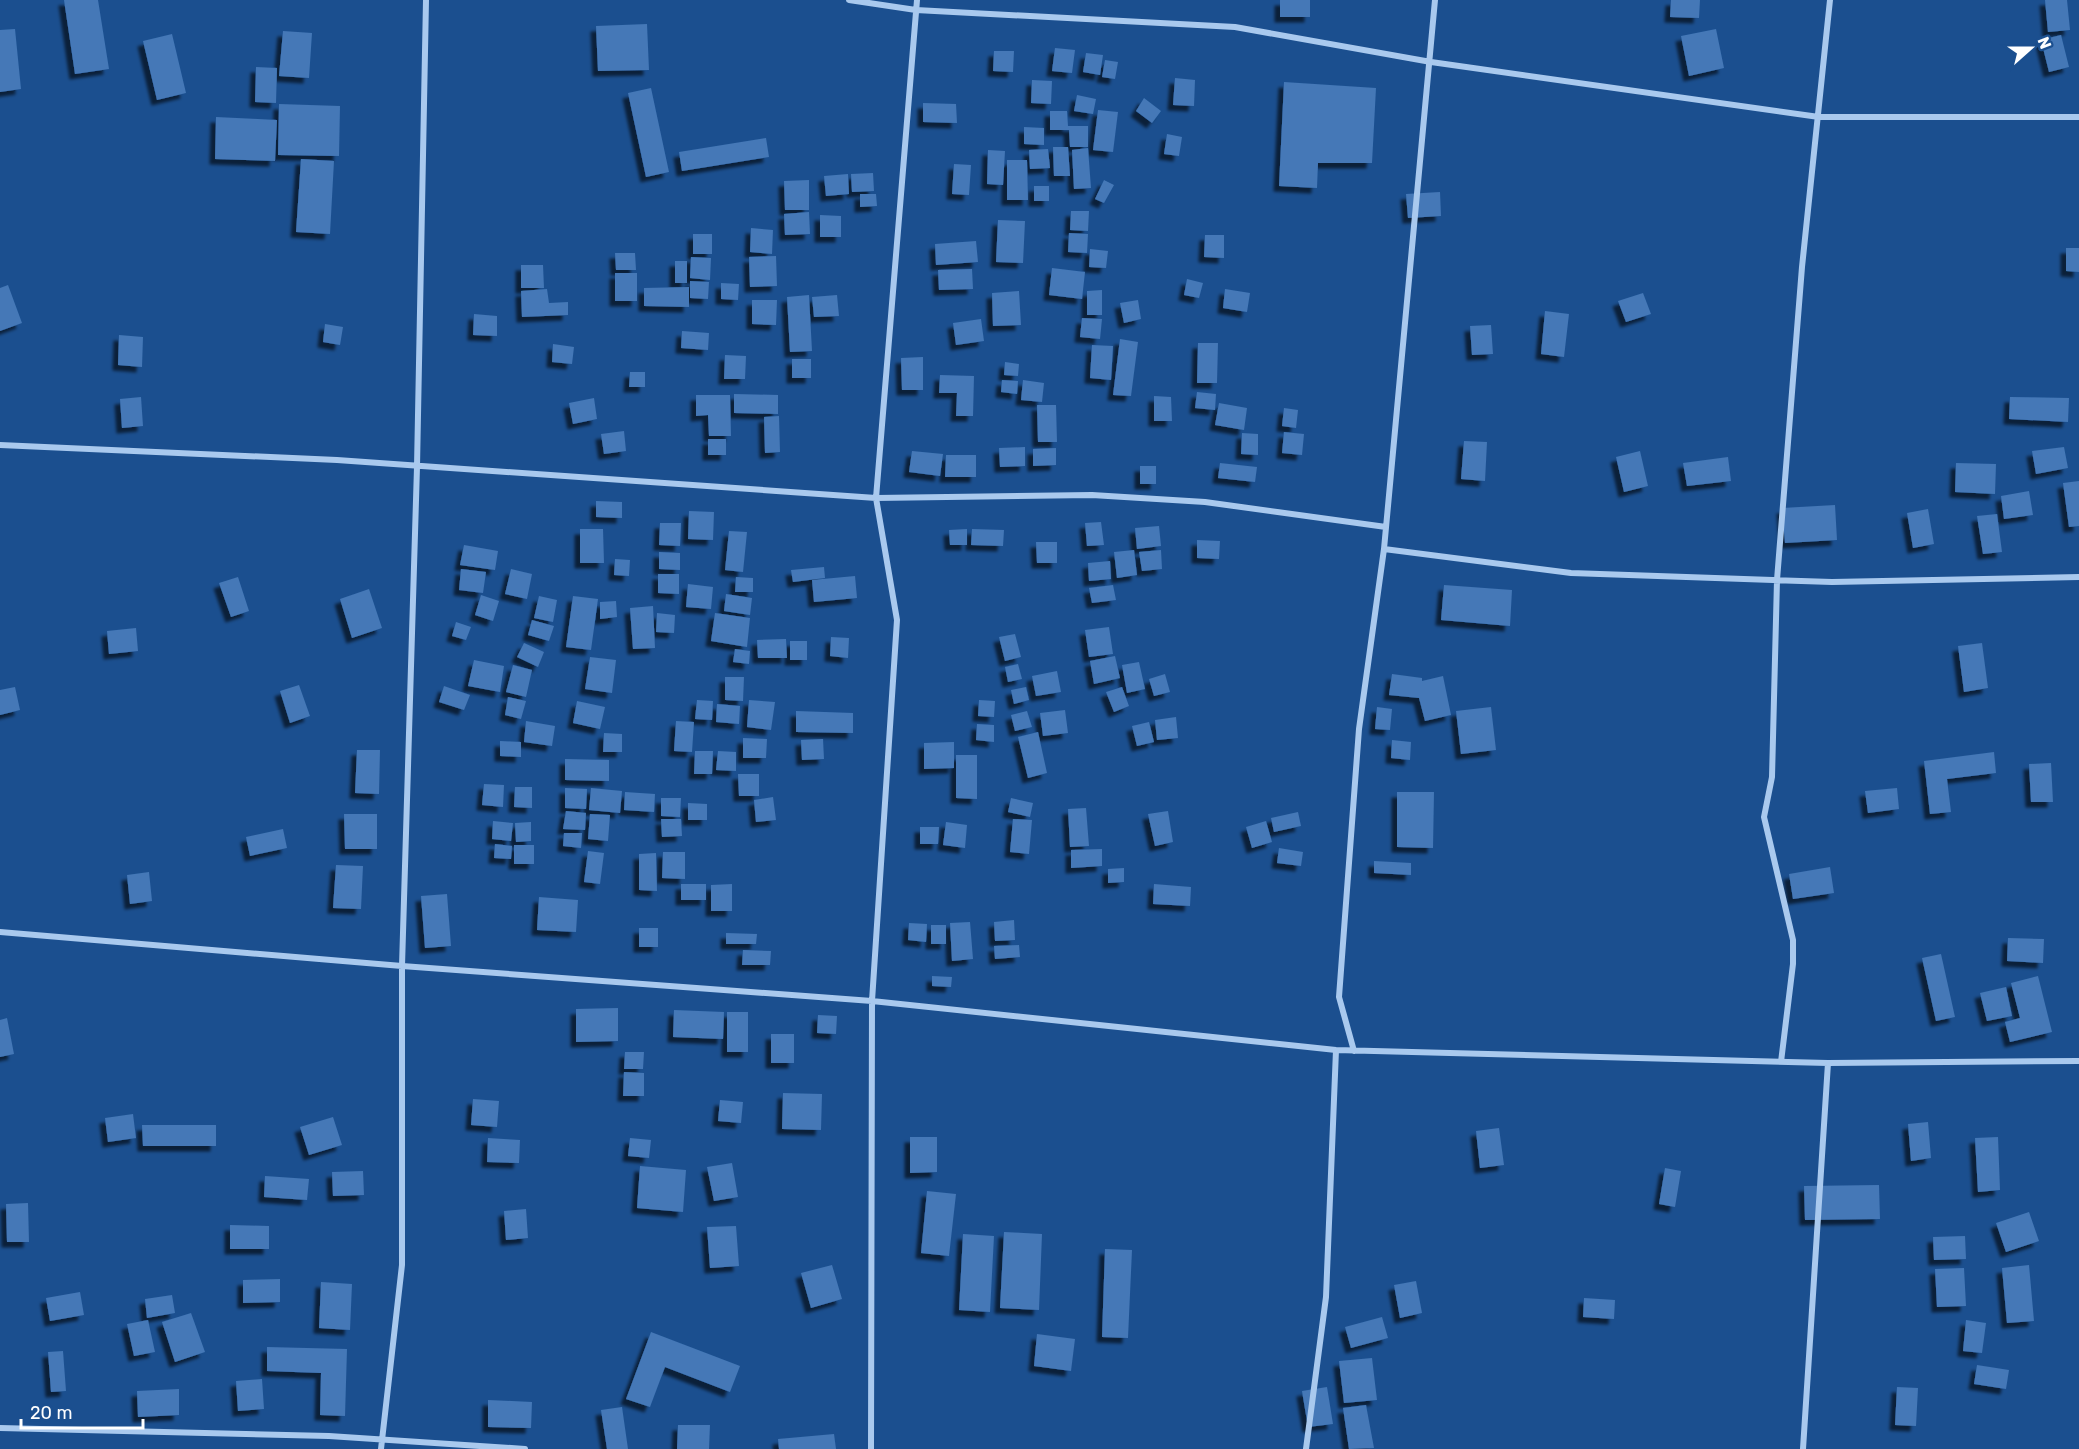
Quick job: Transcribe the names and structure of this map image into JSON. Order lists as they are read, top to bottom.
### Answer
{
  "scale_bar": "20 m",
  "north": "right"
}
